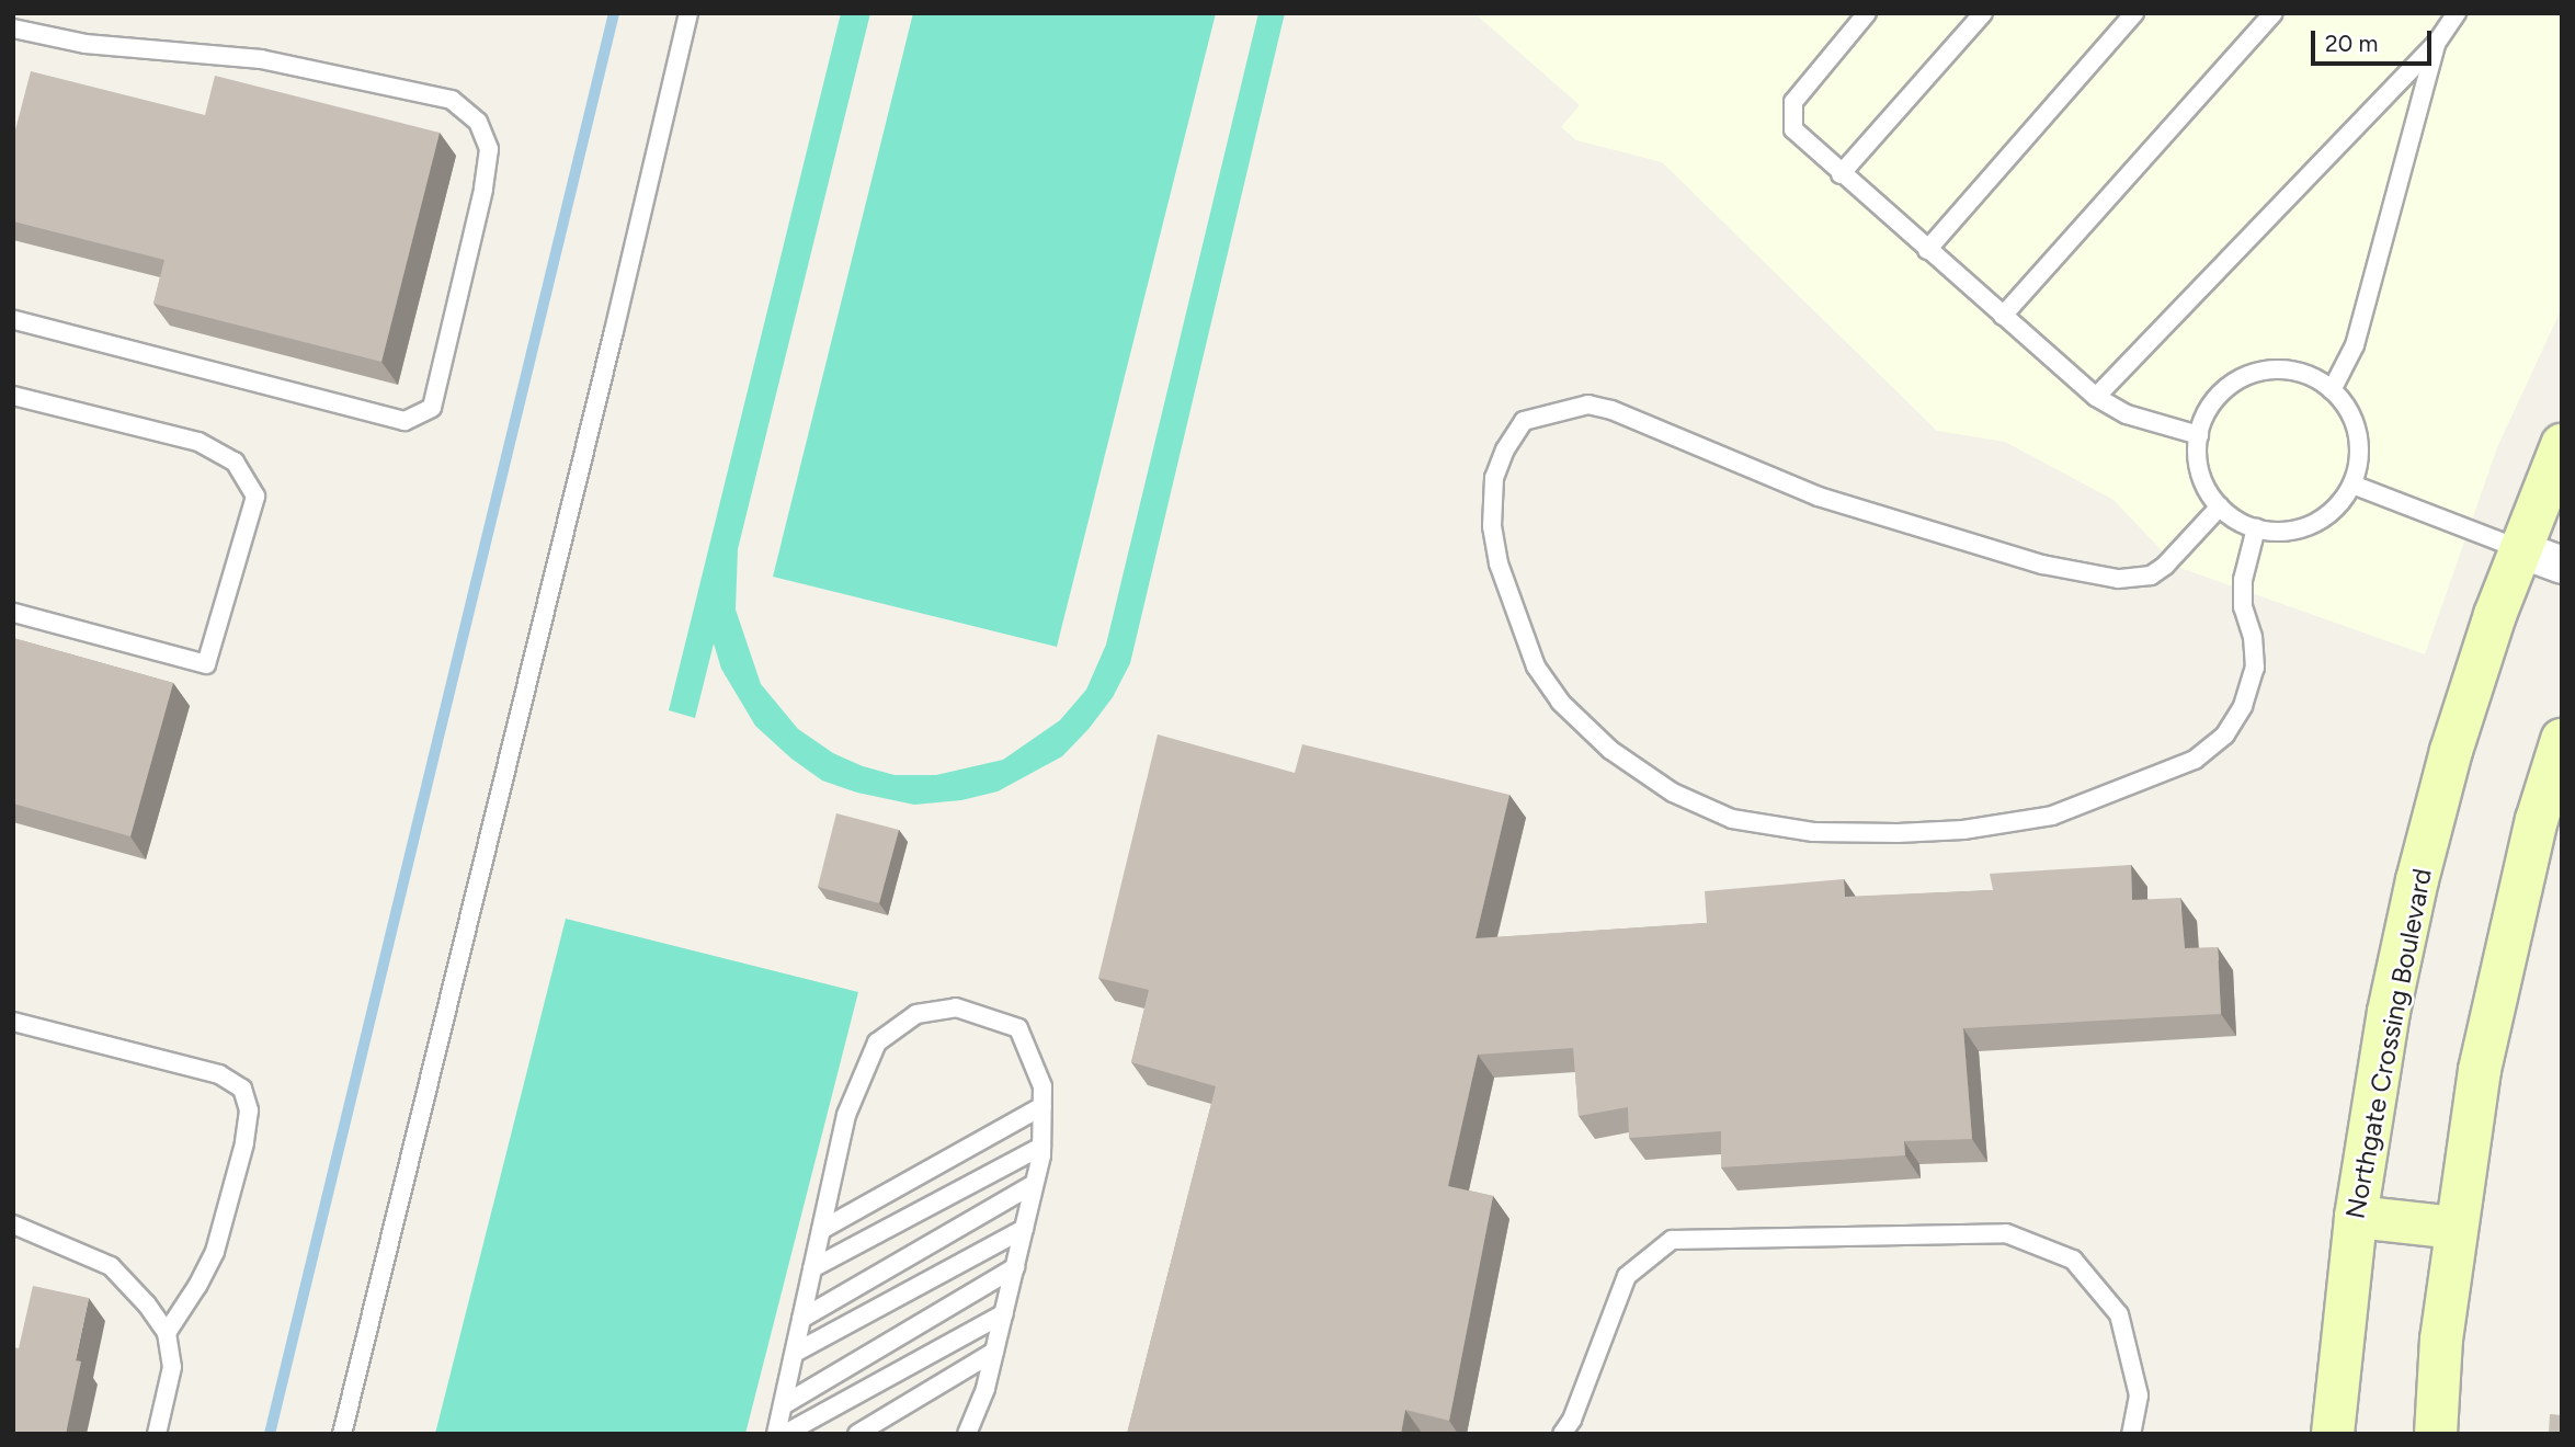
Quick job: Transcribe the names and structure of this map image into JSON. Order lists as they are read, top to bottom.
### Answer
{
  "streets": {
    "main road": ["Northgate Crossing Boulevard"]
  },
  "scale_bar": "20 m"
}
